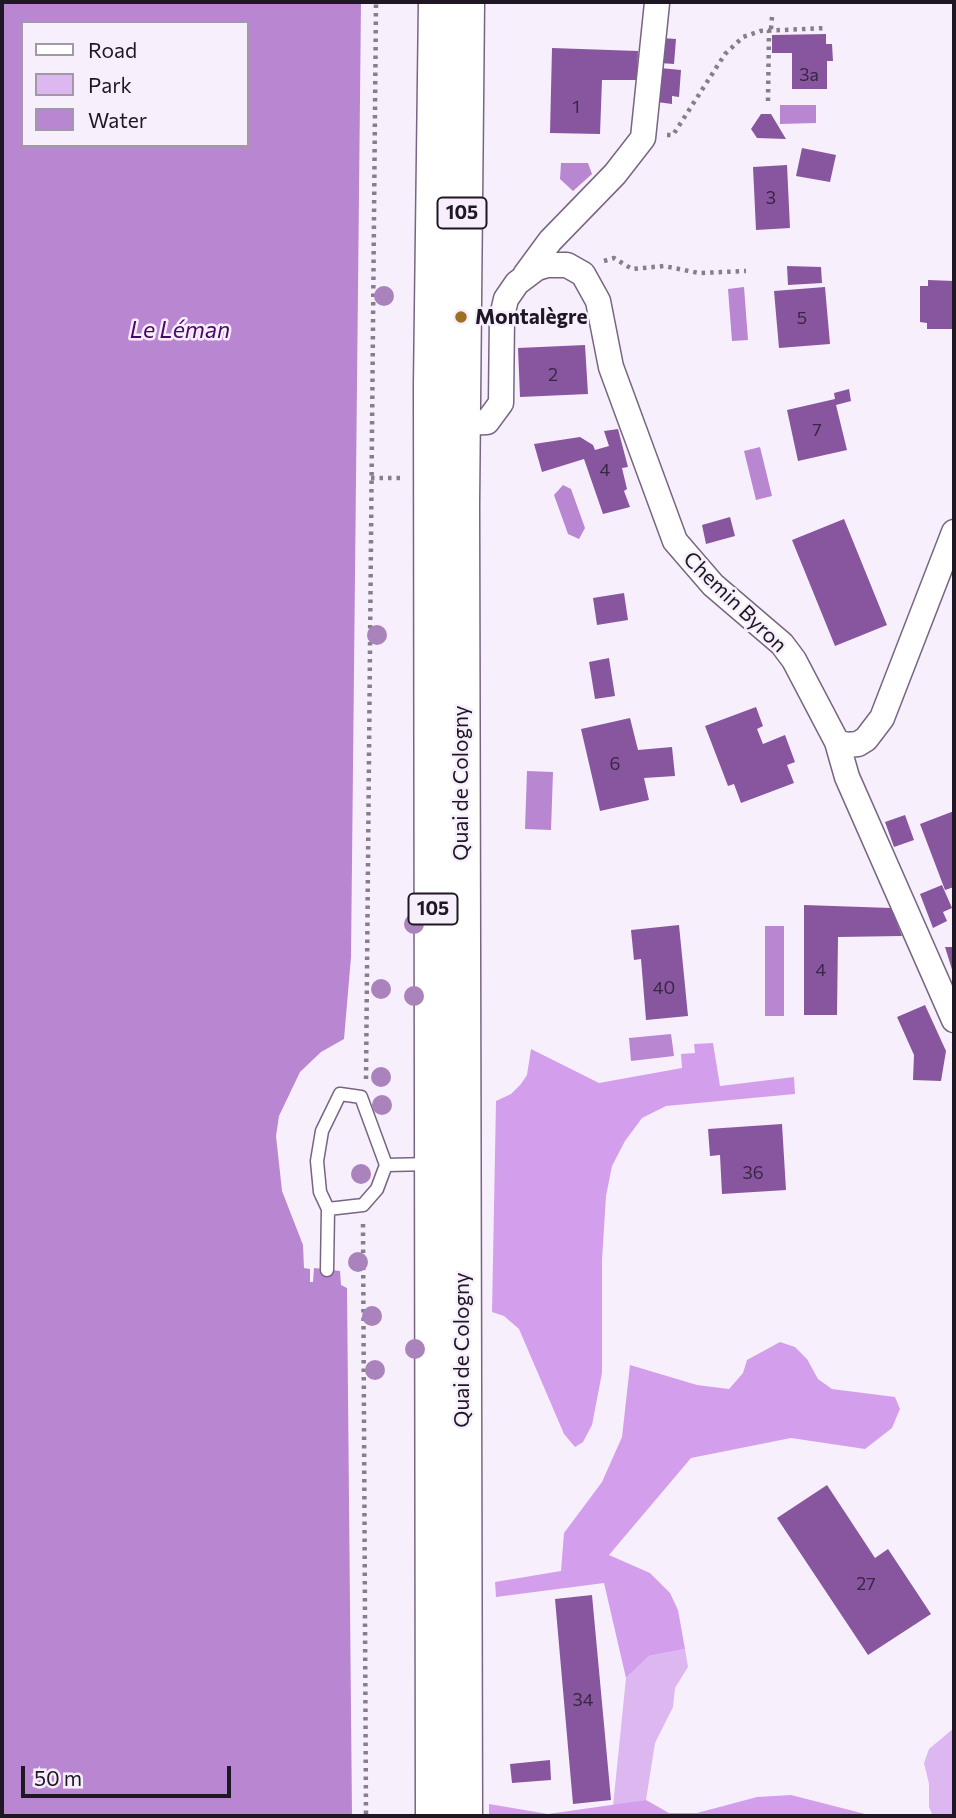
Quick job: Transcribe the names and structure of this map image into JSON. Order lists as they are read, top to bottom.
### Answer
{
  "streets": {
    "main road": ["105", "Quai de Cologny"],
    "street": ["Chemin Byron"]
  },
  "water": ["Le Léman"],
  "places": ["Montalègre"],
  "house_numbers": [
    "3a",
    "1",
    "3",
    "5",
    "2",
    "7",
    "4",
    "6",
    "4",
    "40",
    "36",
    "27",
    "34"
  ],
  "legend": ["Road", "Park", "Water"],
  "scale_bar": "50 m"
}
